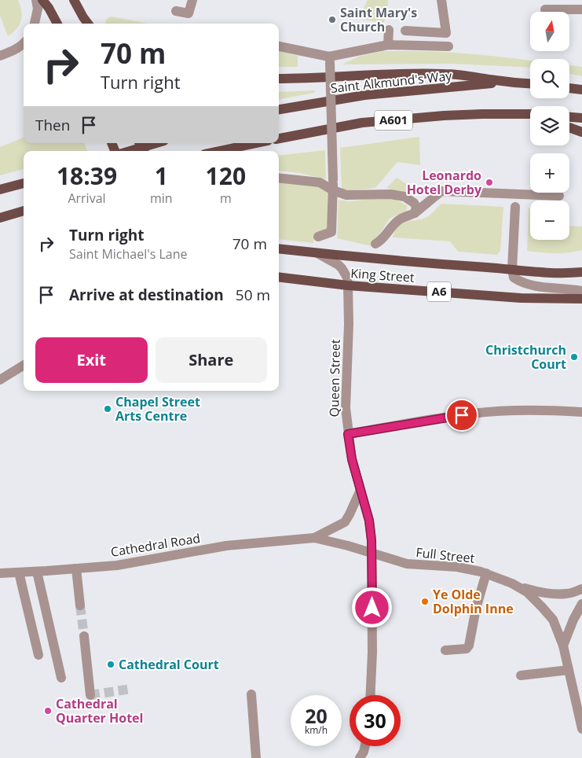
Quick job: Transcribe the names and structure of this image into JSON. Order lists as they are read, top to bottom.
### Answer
{
  "streets": {
    "main road": [
      "Saint Alkmund's Way",
      "A601",
      "King Street",
      "A6"
    ],
    "street": ["Queen Street", "Cathedral Road", "Full Street"]
  },
  "crossings": [
    ["King Street", "Queen Street"],
    ["Queen Street", "Cathedral Road"],
    ["Queen Street", "Full Street"],
    ["Cathedral Road", "Full Street"]
  ],
  "places": [
    "Saint Mary's Church",
    "Leonardo Hotel Derby",
    "Christchurch Court",
    "Chapel Street Arts Centre",
    "Ye Olde Dolphin Inne",
    "Cathedral Court",
    "Cathedral Quarter Hotel"
  ],
  "north": "top",
  "page": {
    "map_buttons": ["+", "−"],
    "turn": ["70 m", "Turn right"],
    "then": "Then",
    "eta": [
      "18:39",
      "Arrival",
      "1",
      "min",
      "120",
      "m"
    ],
    "list": [
      {
        "name": "Turn right",
        "note": "Saint Michael's Lane",
        "value": "70 m"
      },
      {
        "name": "Arrive at destination",
        "value": "50 m"
      }
    ],
    "buttons": ["Exit", "Share"],
    "speed": "20 km/h",
    "limit": "30"
  }
}
